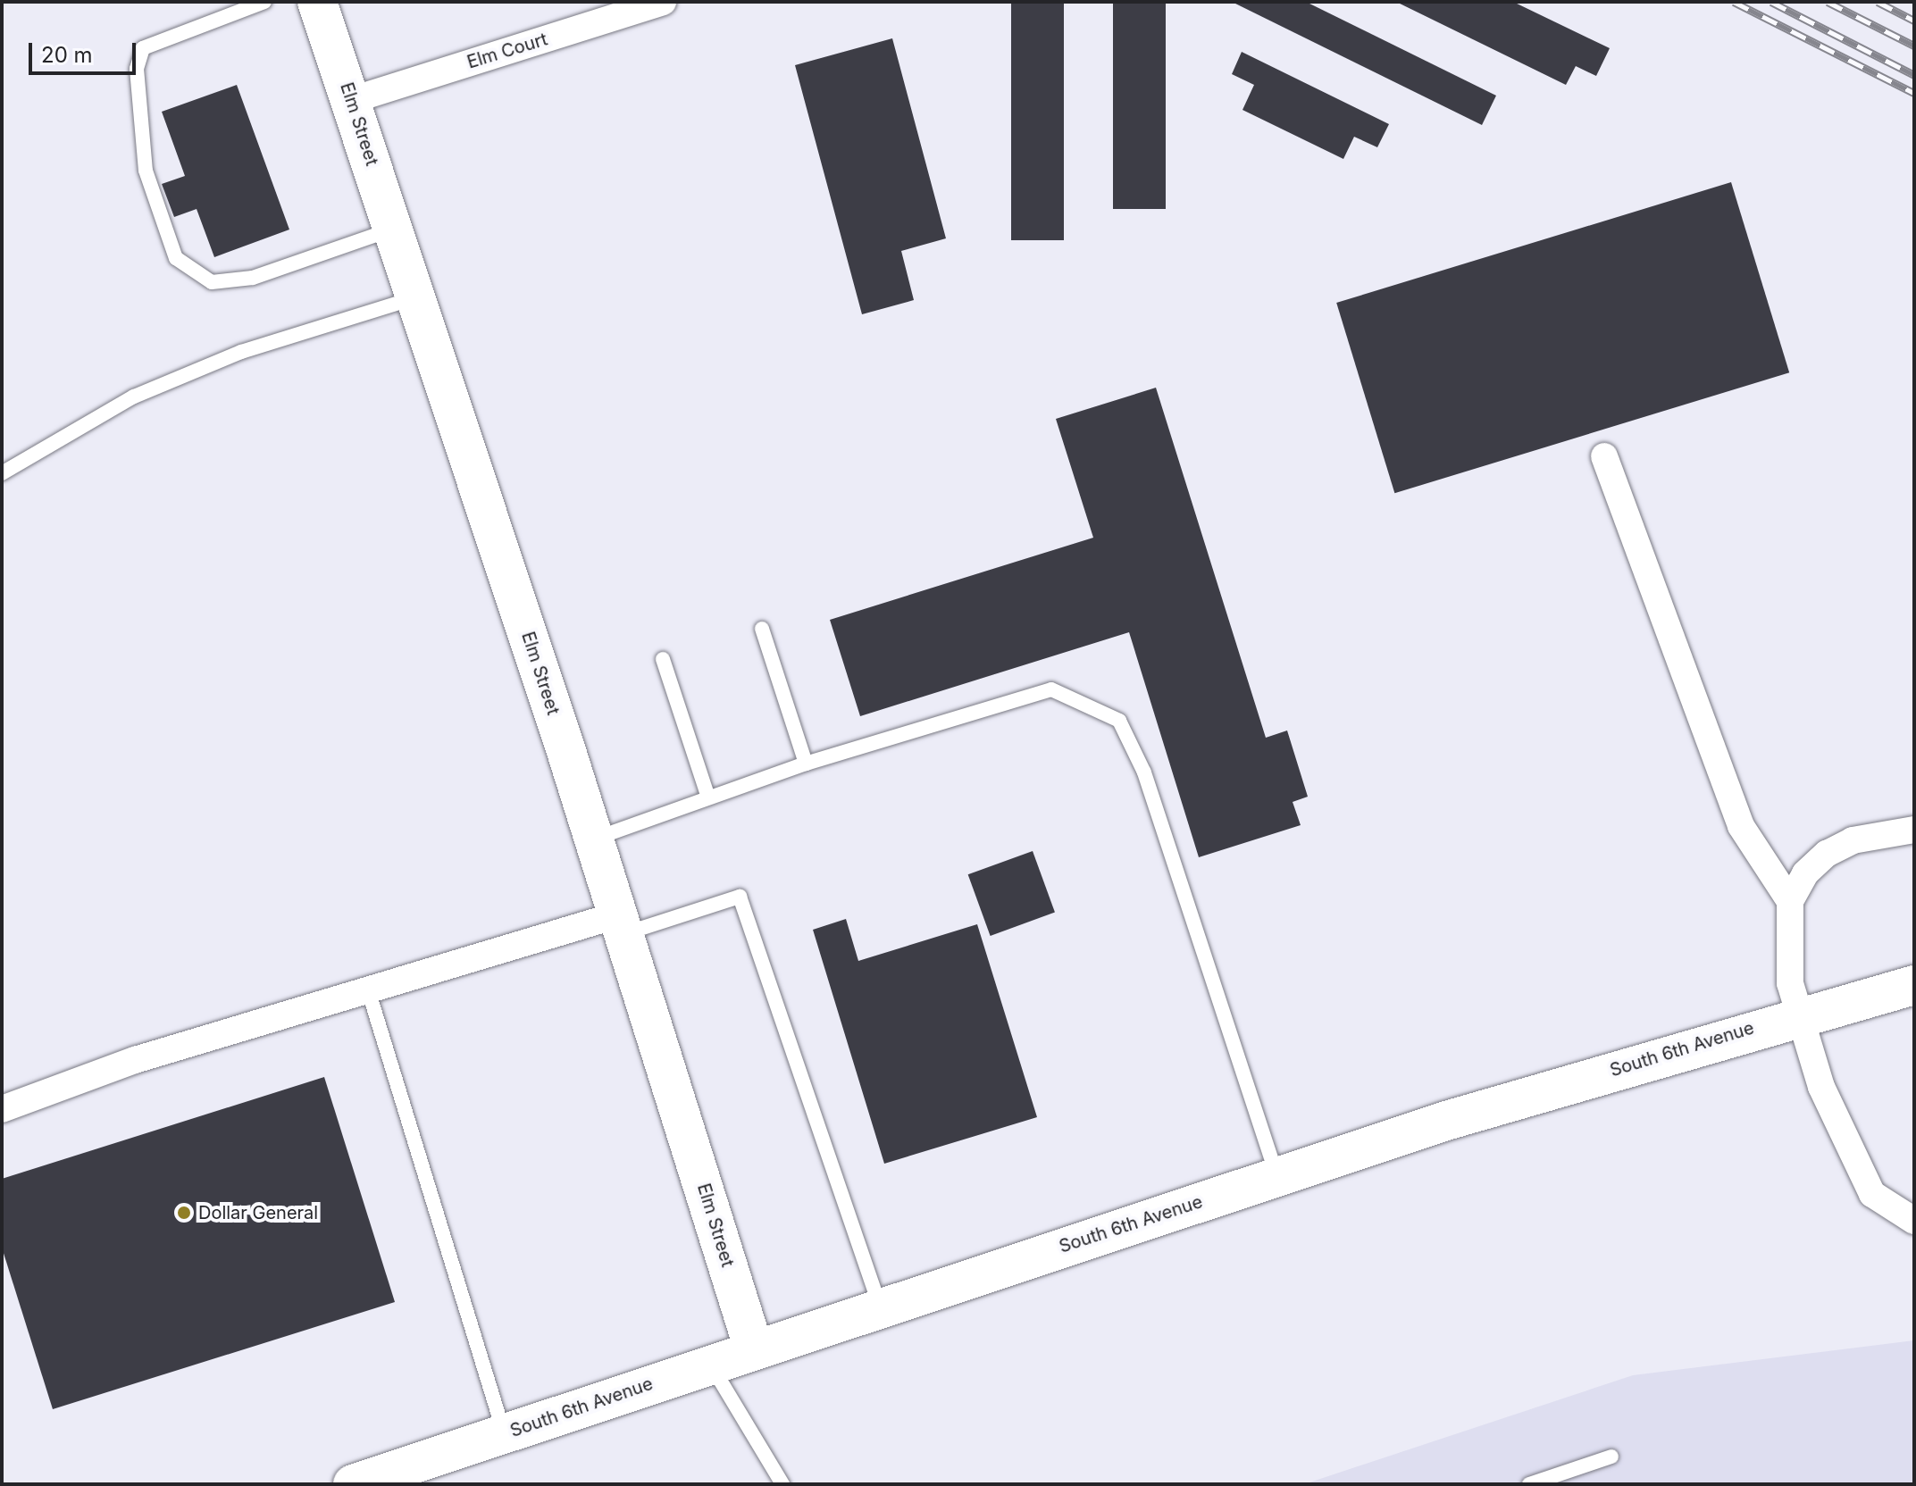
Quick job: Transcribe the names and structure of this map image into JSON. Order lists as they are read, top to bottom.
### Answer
{
  "streets": {
    "main road": ["Elm Street", "South 6th Avenue"],
    "street": ["Elm Court"]
  },
  "crossings": [
    ["Elm Court", "Elm Street"],
    ["Elm Street", "South 6th Avenue"]
  ],
  "places": ["Dollar General"],
  "scale_bar": "20 m"
}
